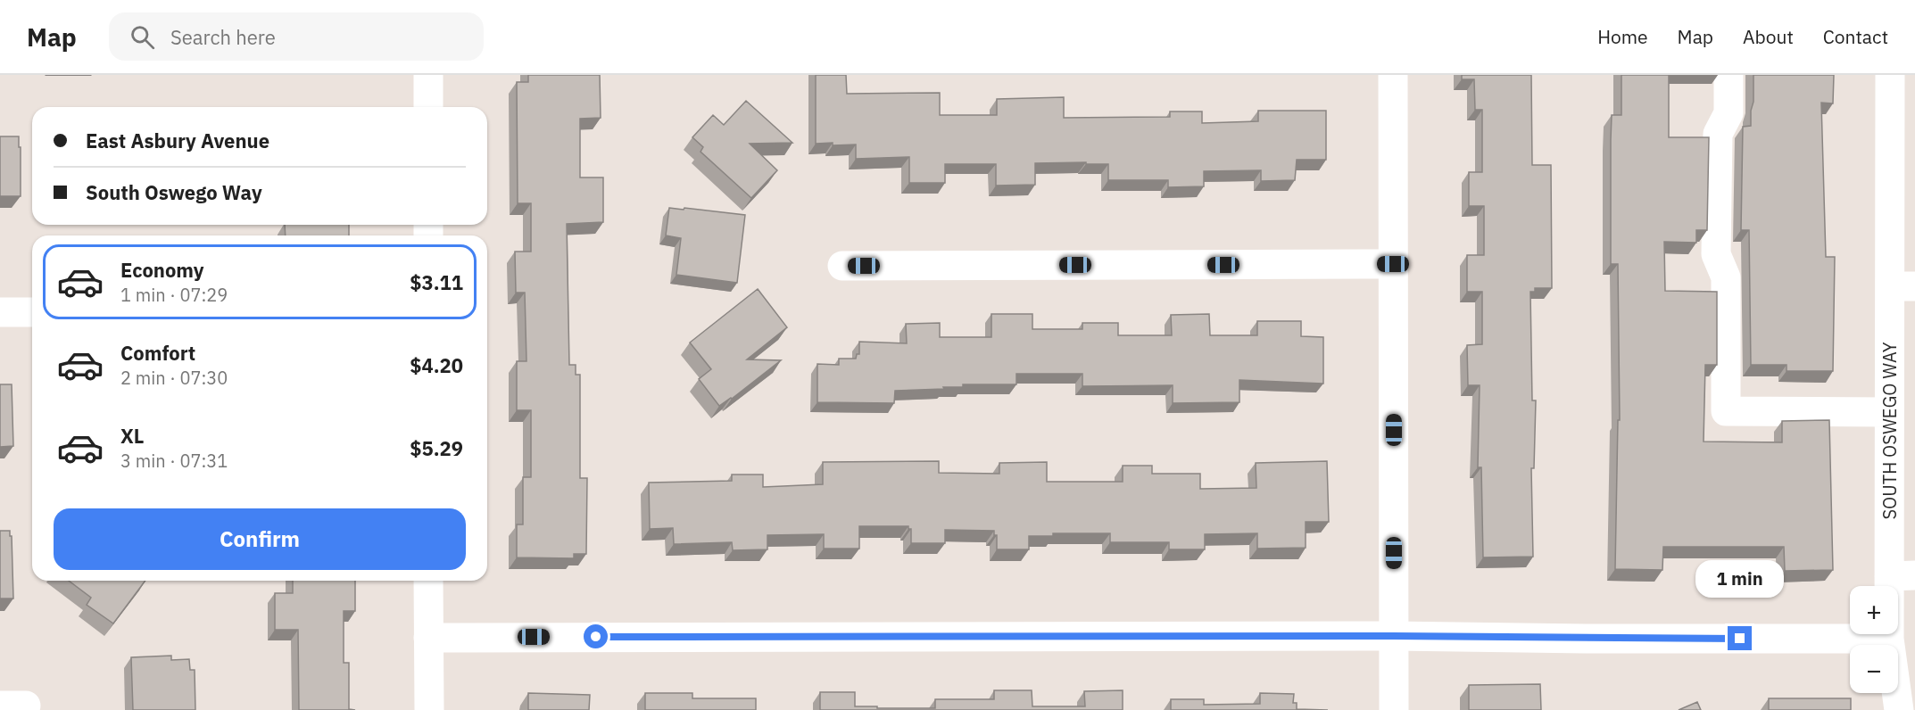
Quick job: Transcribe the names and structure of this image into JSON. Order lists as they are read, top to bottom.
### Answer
{
  "streets": {
    "street": ["SOUTH OSWEGO WAY"]
  },
  "page": {
    "header": "Map",
    "search": "Search here",
    "nav": [
      "Home",
      "Map",
      "About",
      "Contact"
    ],
    "banner": ["East Asbury Avenue", "South Oswego Way"],
    "list": [
      {
        "name": "Economy",
        "note": "1 min · 07:29",
        "value": "$3.11"
      },
      {
        "name": "Comfort",
        "note": "2 min · 07:30",
        "value": "$4.20"
      },
      {
        "name": "XL",
        "note": "3 min · 07:31",
        "value": "$5.29"
      }
    ],
    "buttons": "Confirm",
    "bubble": "1 min",
    "map_buttons": ["+", "−"]
  }
}
